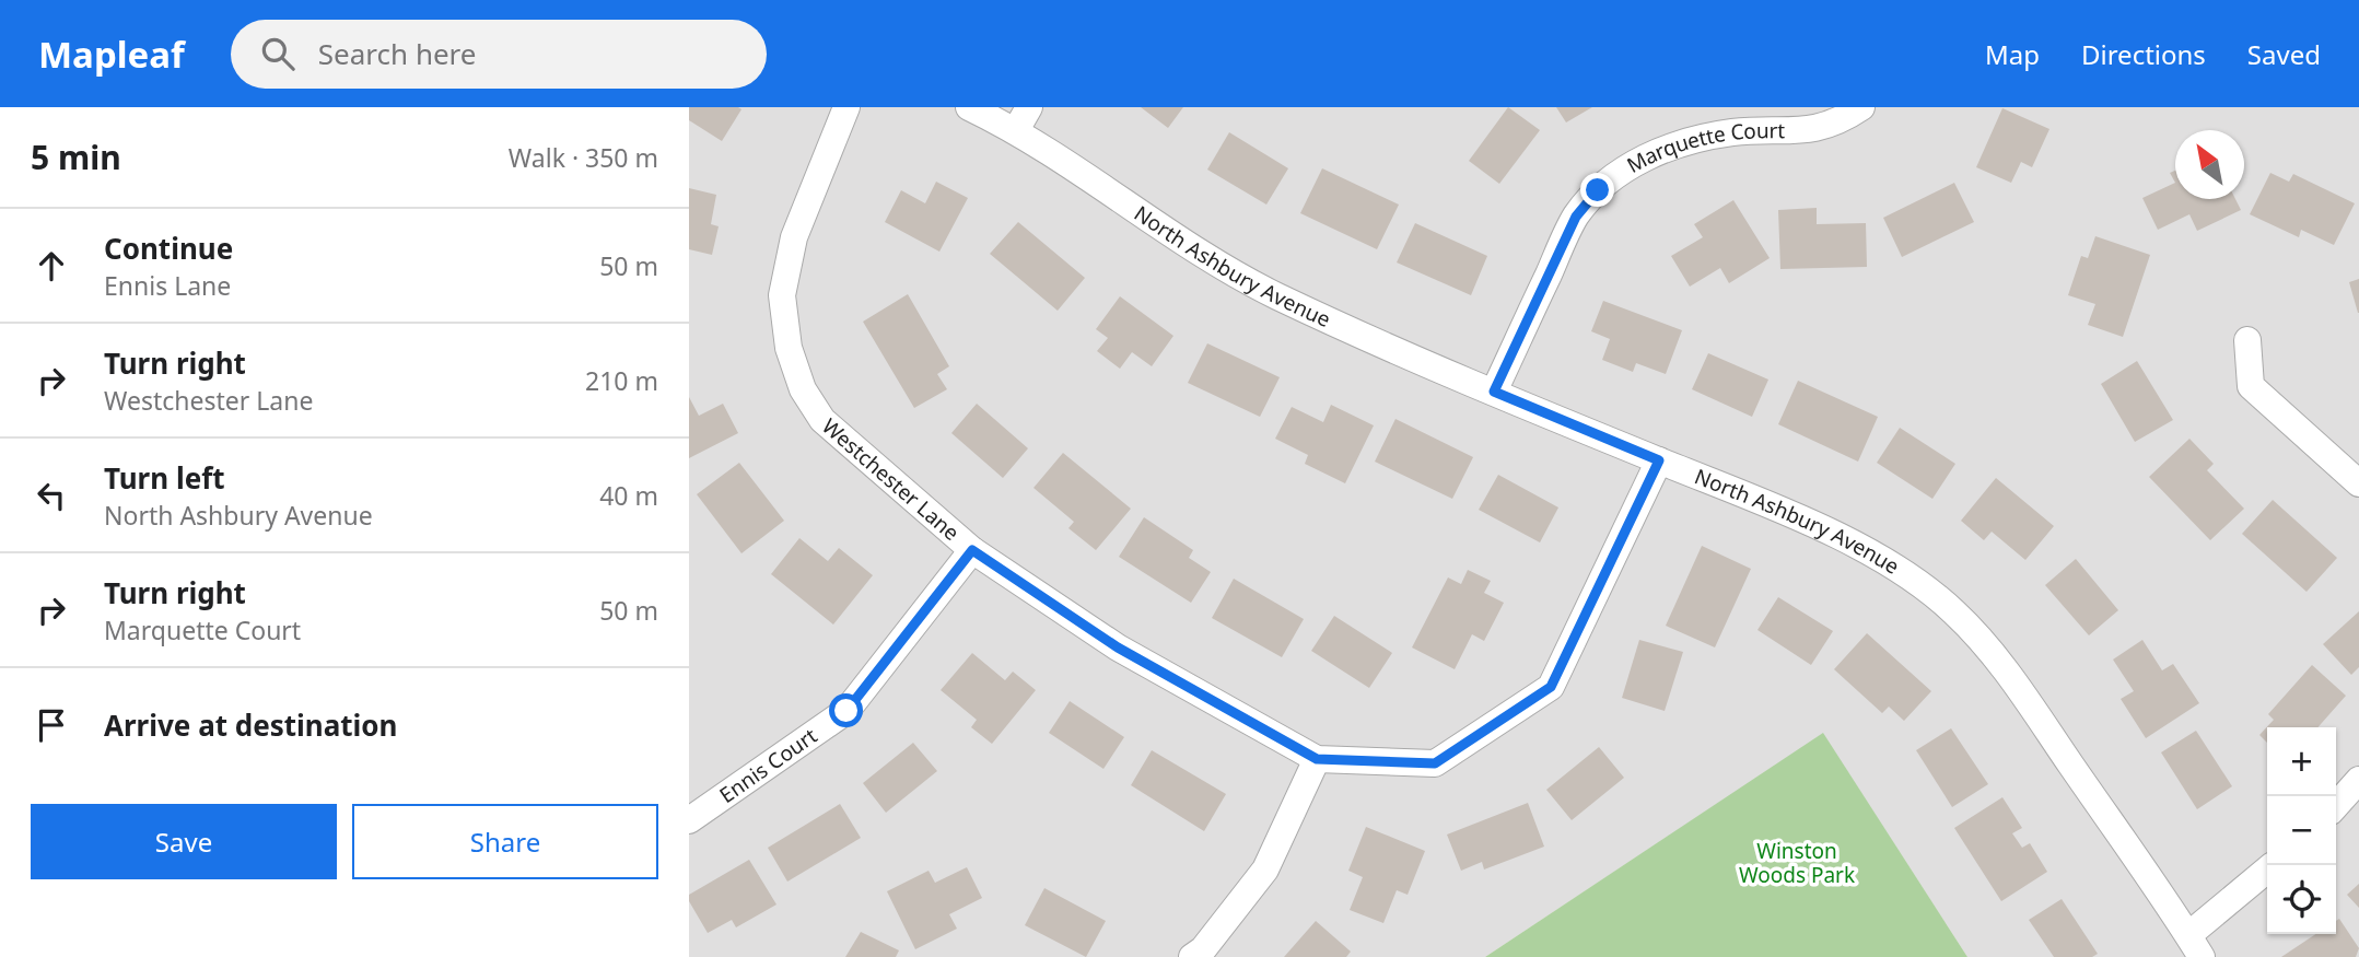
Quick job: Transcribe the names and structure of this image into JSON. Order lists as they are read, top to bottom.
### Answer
{
  "streets": {
    "street": [
      "Marquette Court",
      "North Ashbury Avenue",
      "Westchester Lane",
      "Ennis Court"
    ]
  },
  "crossings": [
    ["Marquette Court", "North Ashbury Avenue"],
    ["North Ashbury Avenue", "Westchester Lane"],
    ["Westchester Lane", "Ennis Court"]
  ],
  "parks": ["Winston Woods Park"],
  "north": "top left",
  "page": {
    "header": "Mapleaf",
    "search": "Search here",
    "nav": ["Map", "Directions", "Saved"],
    "heading": ["5 min", "Walk · 350 m"],
    "list": [
      ["Continue", "Ennis Lane", "50 m"],
      ["Turn right", "Westchester Lane", "210 m"],
      ["Turn left", "North Ashbury Avenue", "40 m"],
      ["Turn right", "Marquette Court", "50 m"],
      "Arrive at destination"
    ],
    "map_buttons": ["+", "−"],
    "buttons": ["Save", "Share"]
  }
}
